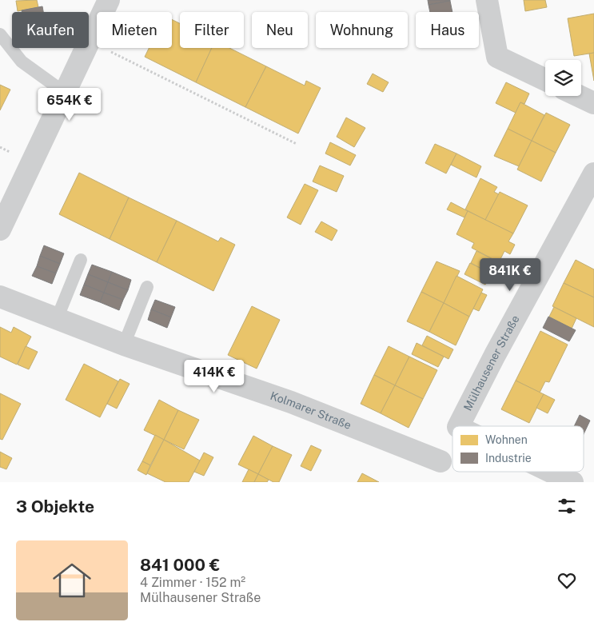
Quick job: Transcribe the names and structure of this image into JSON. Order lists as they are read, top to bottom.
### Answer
{
  "streets": {
    "street": ["Mülhausener Straße", "Kolmarer Straße"]
  },
  "legend": ["Wohnen", "Industrie"],
  "page": {
    "chip": [
      "Kaufen",
      "Mieten",
      "Filter",
      "Neu",
      "Wohnung",
      "Haus"
    ],
    "price": ["654K €", "841K €", "414K €"],
    "heading": "3 Objekte",
    "list": [
      {
        "name": "841 000 €",
        "note": "4 Zimmer · 152 m² · Mülhausener Straße"
      }
    ]
  }
}
